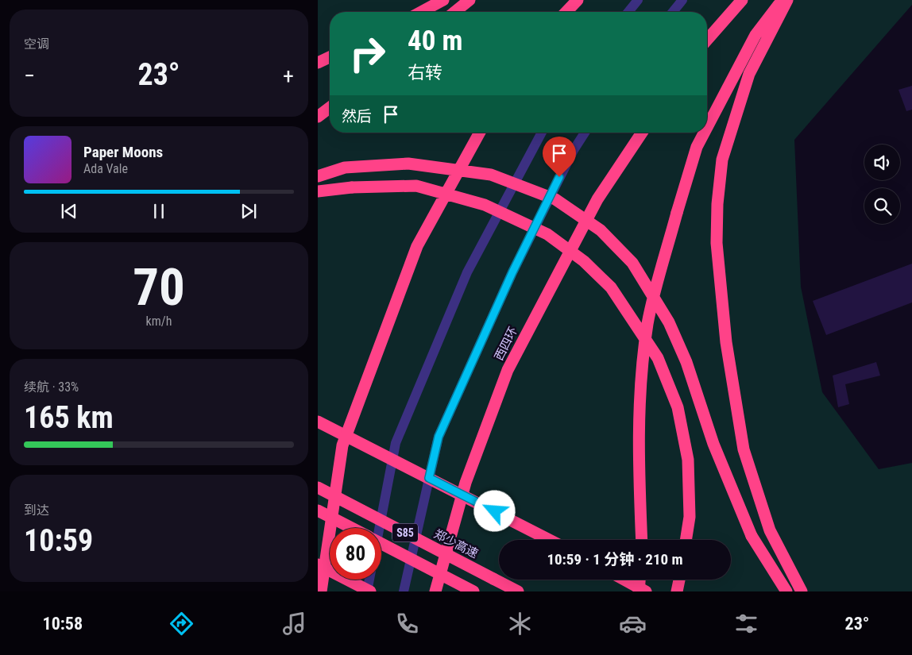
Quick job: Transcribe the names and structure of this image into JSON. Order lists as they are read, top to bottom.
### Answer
{
  "streets": {
    "highway": ["西四环", "S85", "郑少高速"]
  },
  "page": {
    "tile": [
      "空调",
      ["70", "km/h"],
      ["续航 · 33%", "165 km"],
      ["到达", "10:59"]
    ],
    "turn": ["40 m", "右转"],
    "heat": ["−", "23°", "+"],
    "then": "然后",
    "song": ["Paper Moons", "Ada Vale"],
    "limit": "80",
    "trip": "10:59 · 1 分钟 · 210 m",
    "tabs": ["10:58", "23°"]
  }
}
